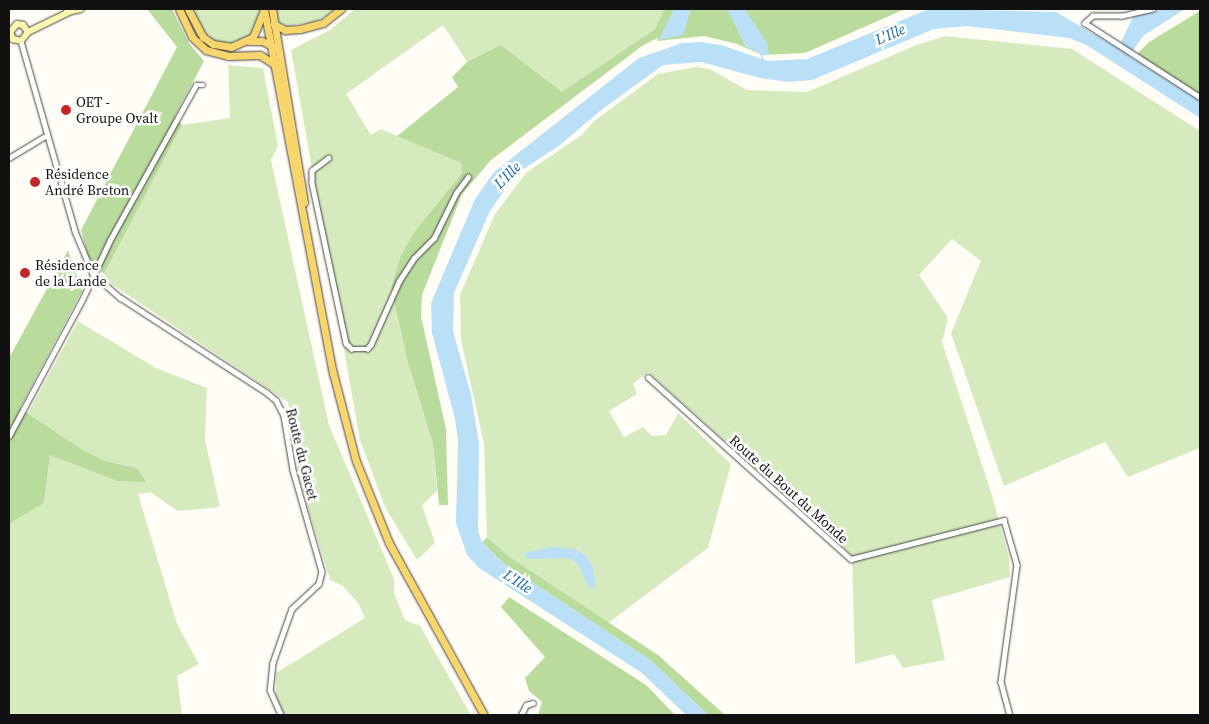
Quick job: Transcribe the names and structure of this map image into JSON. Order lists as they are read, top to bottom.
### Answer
{
  "streets": {
    "street": ["Route du Gacet", "Route du Bout du Monde"]
  },
  "water": ["L'Ille"],
  "places": ["OET - Groupe Ovalt", "Résidence André Breton", "Résidence de la Lande"]
}
